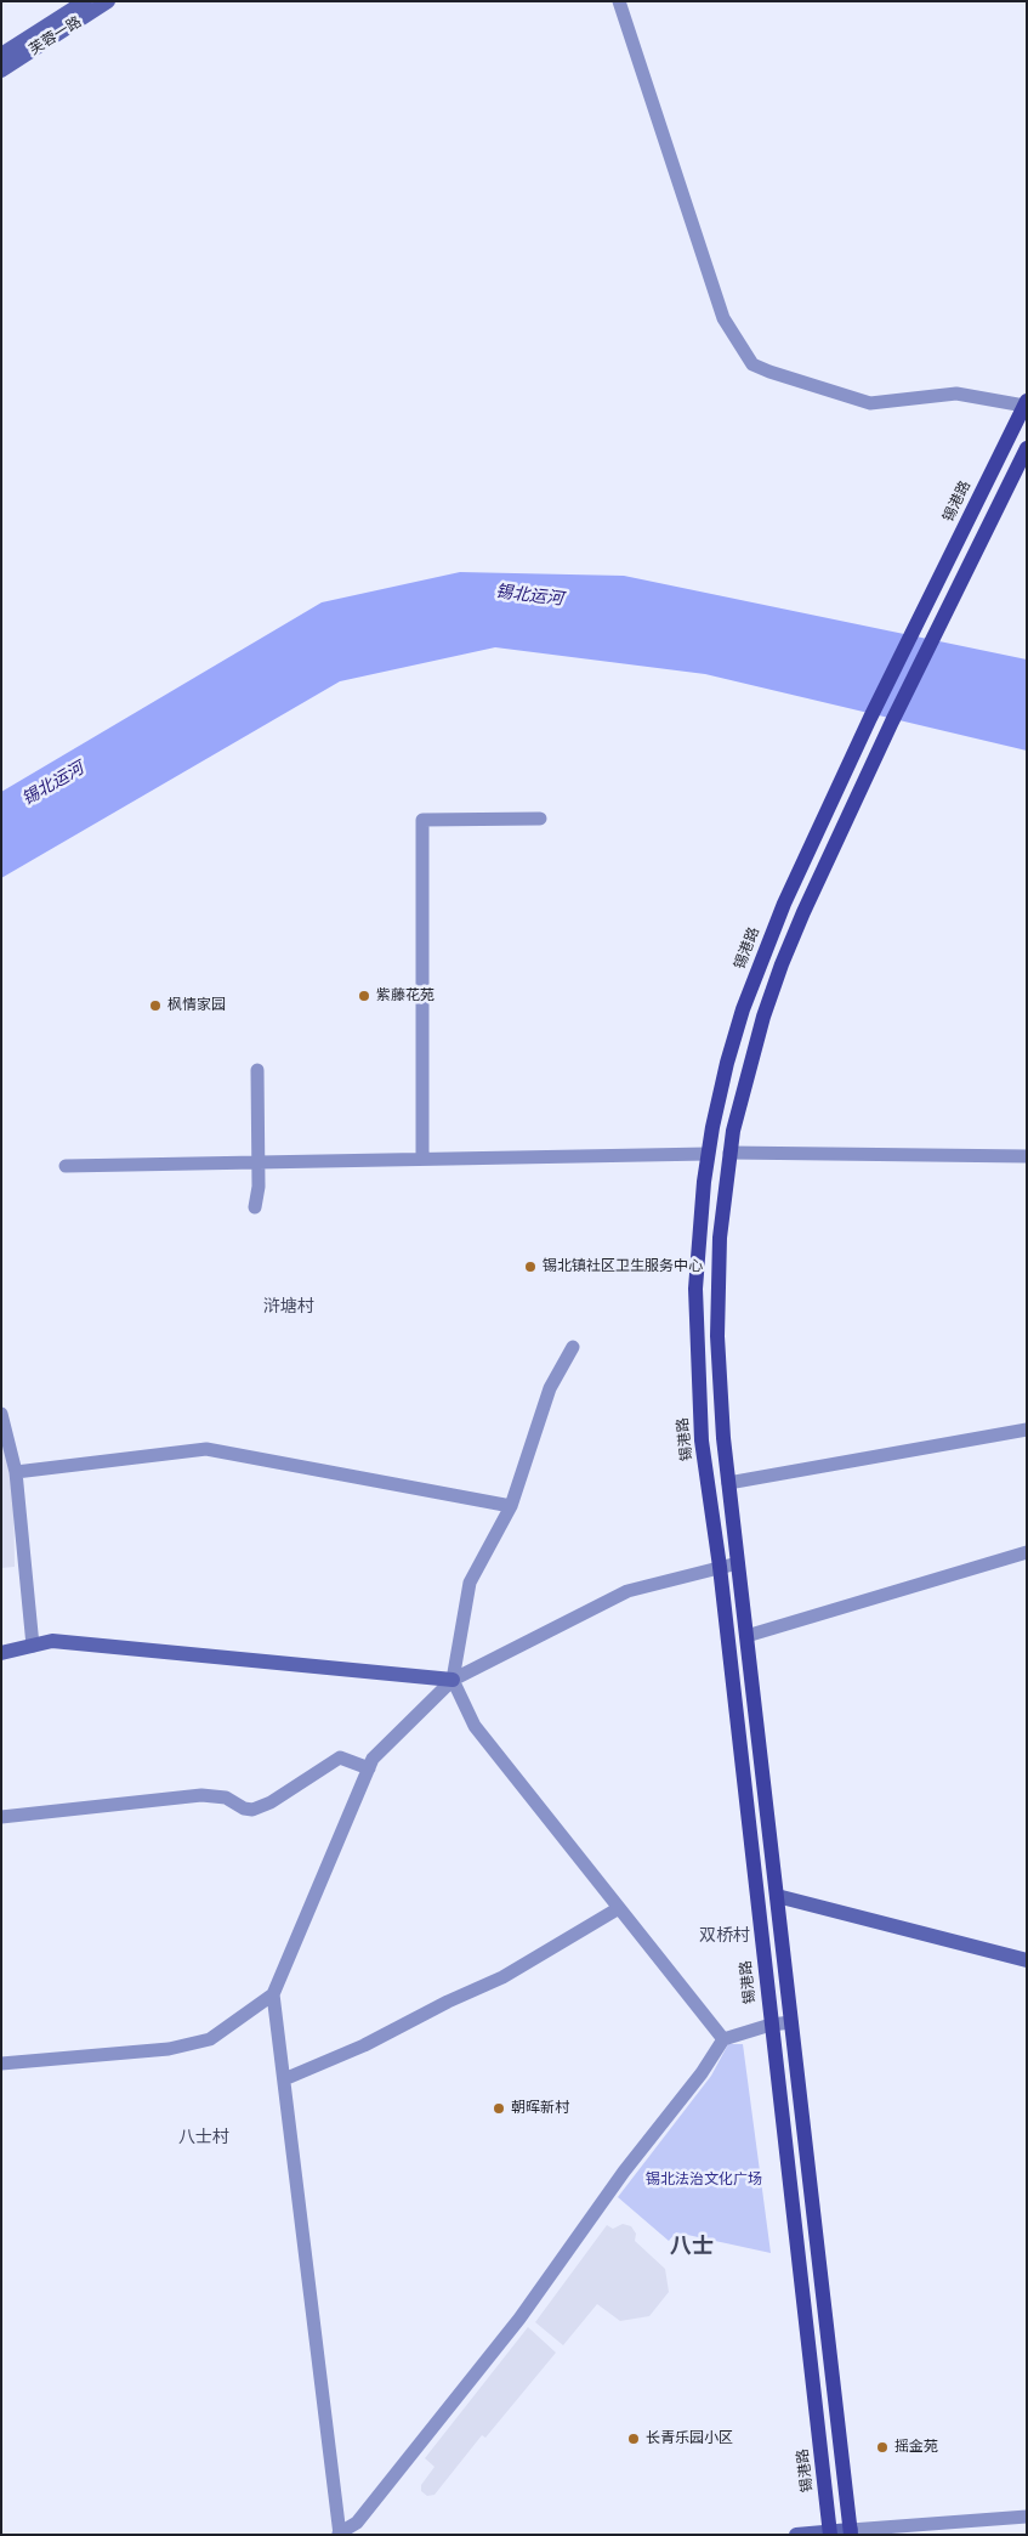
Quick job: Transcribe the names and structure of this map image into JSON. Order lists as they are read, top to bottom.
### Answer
{
  "streets": {
    "main road": ["锡港路"],
    "street": ["芙蓉一路"]
  },
  "districts": [
    "浒塘村",
    "双桥村",
    "八士村",
    "八士"
  ],
  "water": ["锡北运河"],
  "parks": ["锡北法治文化广场"],
  "places": [
    "紫藤花苑",
    "枫情家园",
    "锡北镇社区卫生服务中心",
    "朝晖新村",
    "长青乐园小区",
    "摇金苑"
  ]
}
